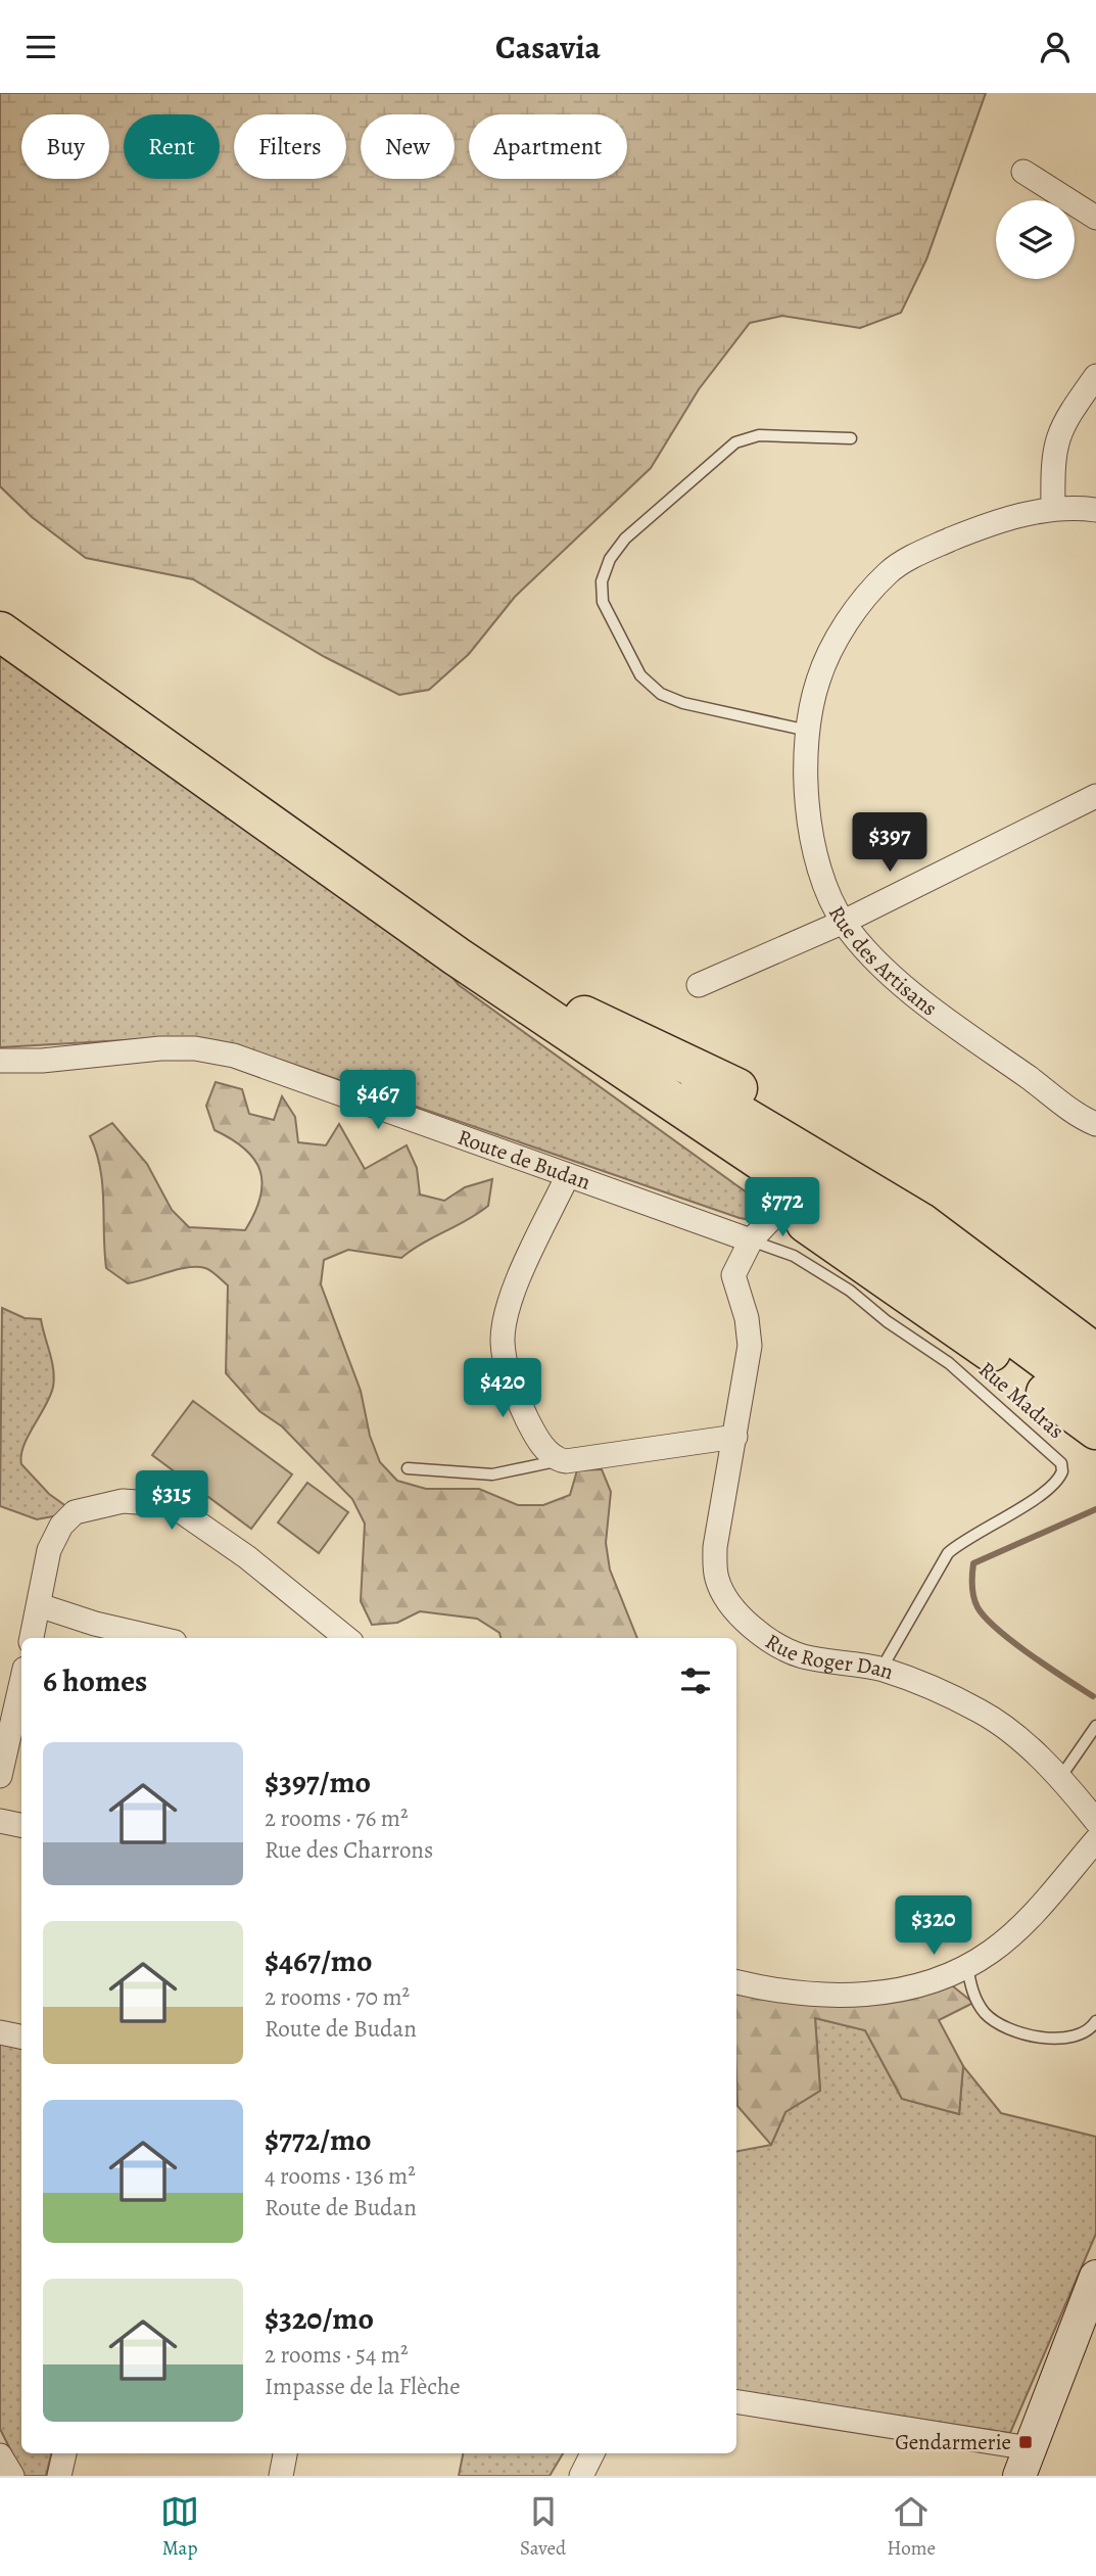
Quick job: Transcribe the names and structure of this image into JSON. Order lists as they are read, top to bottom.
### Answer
{
  "streets": {
    "street": ["Rue des Artisans", "Route de Budan", "Rue Roger Dan"],
    "lane": ["Rue Madras"]
  },
  "crossings": [
    ["Route de Budan", "Rue Madras"],
    ["Route de Budan", "Rue Roger Dan"],
    ["Rue Madras", "Rue Roger Dan"]
  ],
  "places": {
    "transit": ["Gendarmerie"]
  },
  "page": {
    "header": "Casavia",
    "chip": [
      "Buy",
      "Rent",
      "Filters",
      "New",
      "Apartment"
    ],
    "price": [
      "$397",
      "$467",
      "$772",
      "$420",
      "$315",
      "$320"
    ],
    "heading": "6 homes",
    "list": [
      {
        "name": "$397/mo",
        "note": "2 rooms · 76 m² · Rue des Charrons"
      },
      {
        "name": "$467/mo",
        "note": "2 rooms · 70 m² · Route de Budan"
      },
      {
        "name": "$772/mo",
        "note": "4 rooms · 136 m² · Route de Budan"
      },
      {
        "name": "$320/mo",
        "note": "2 rooms · 54 m² · Impasse de la Flèche"
      }
    ],
    "tabs": ["Map", "Saved", "Home"]
  }
}
